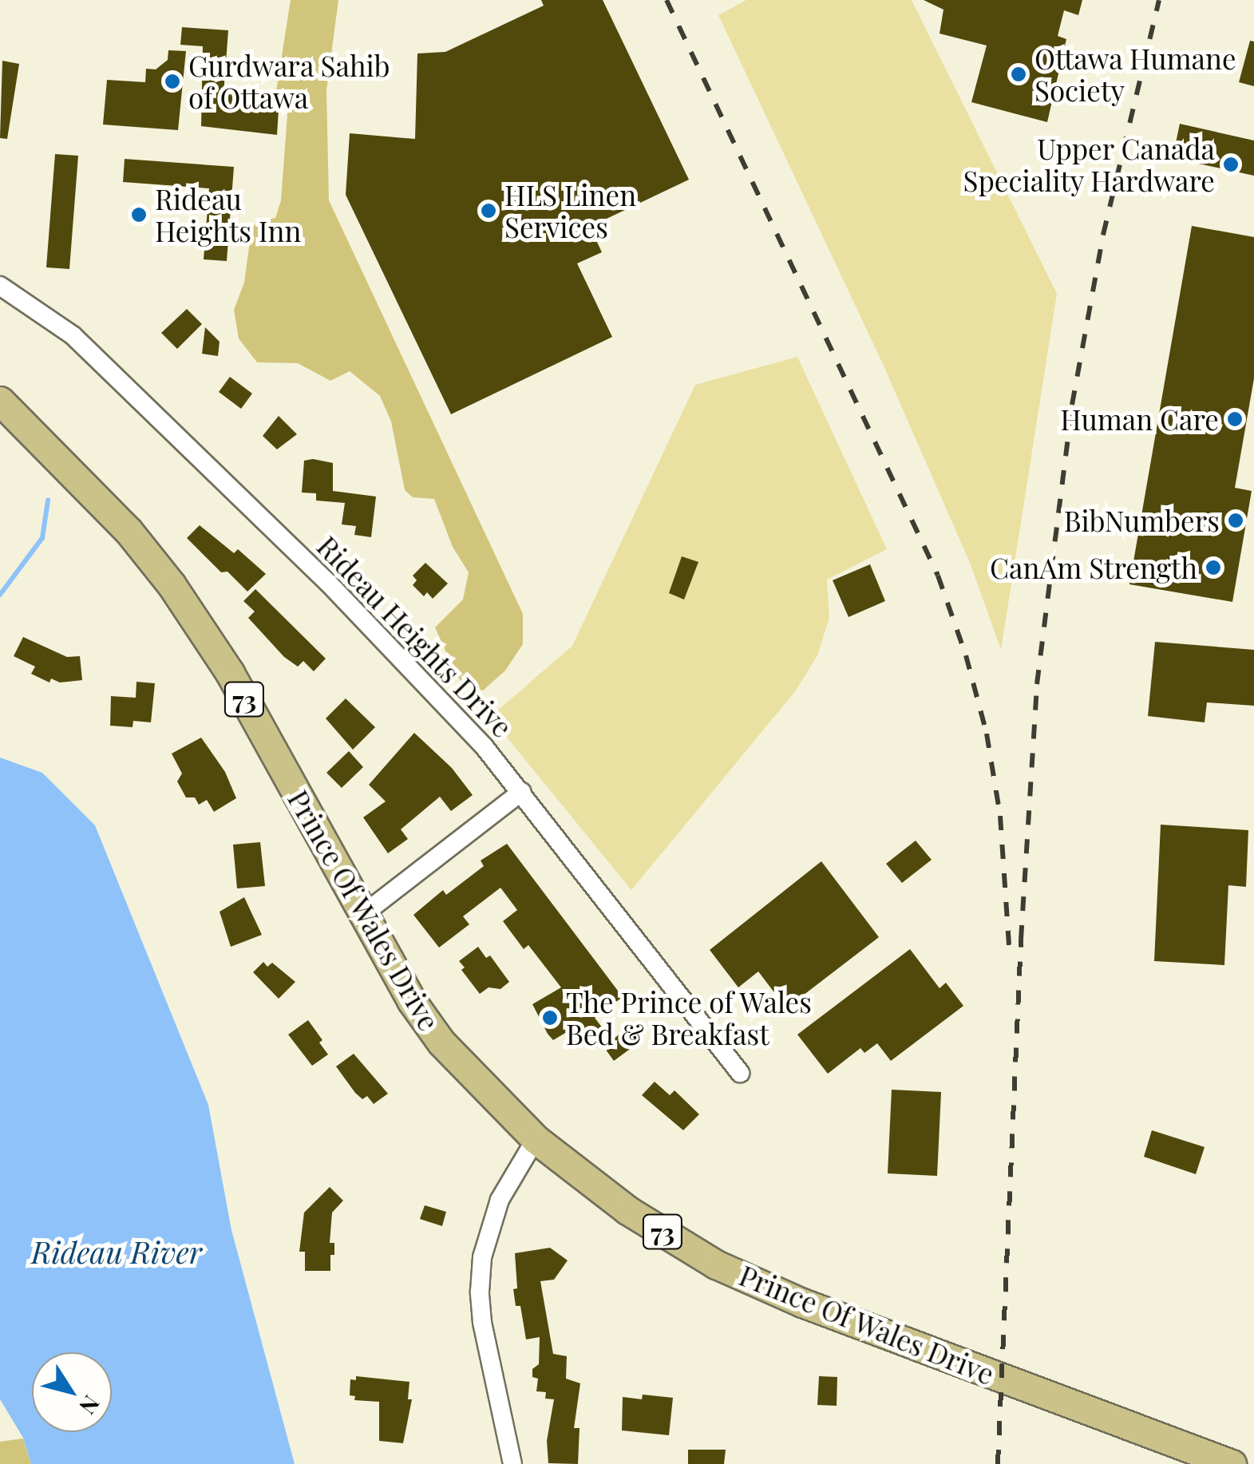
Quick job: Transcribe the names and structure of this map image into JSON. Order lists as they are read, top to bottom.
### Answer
{
  "streets": {
    "main road": ["73", "Prince Of Wales Drive"],
    "street": ["Rideau Heights Drive"]
  },
  "water": ["Rideau River"],
  "places": [
    "Ottawa Humane Society",
    "Gurdwara Sahib of Ottawa",
    "Upper Canada Speciality Hardware",
    "HLS Linen Services",
    "Rideau Heights Inn",
    "Human Care",
    "BibNumbers",
    "CanAm Strength",
    "The Prince of Wales Bed & Breakfast"
  ],
  "north": "bottom right"
}
